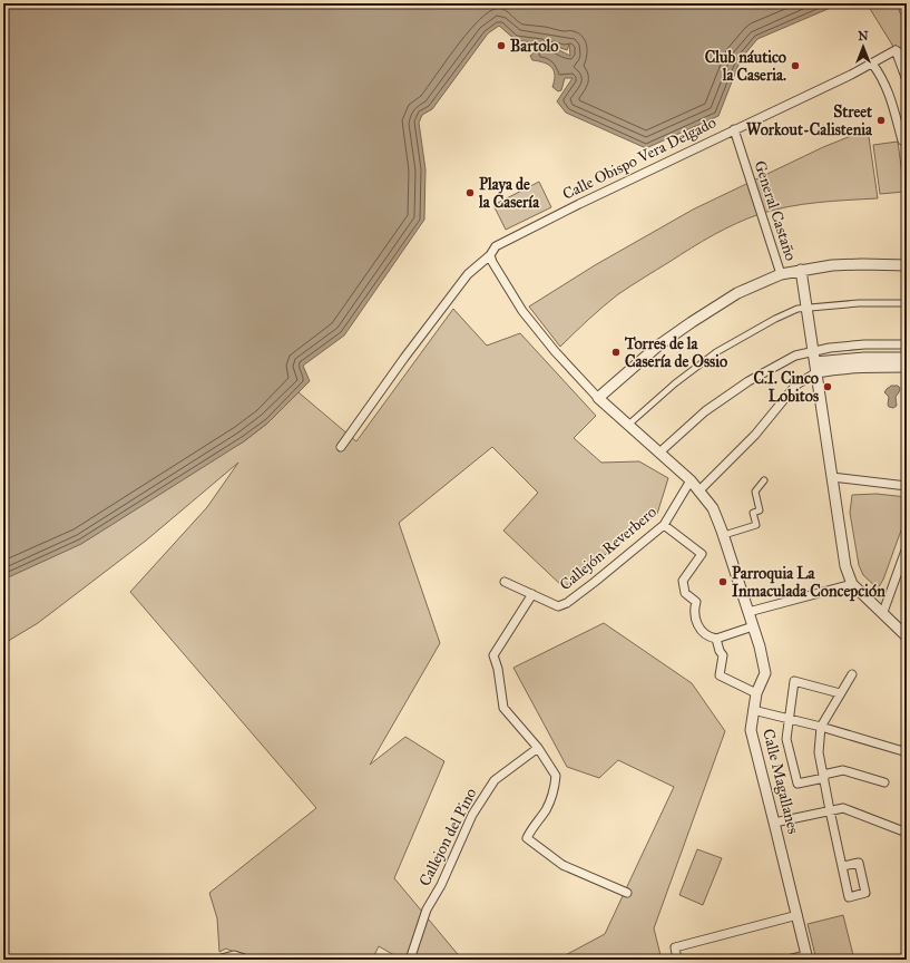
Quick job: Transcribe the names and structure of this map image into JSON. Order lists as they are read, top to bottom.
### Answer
{
  "streets": {
    "street": [
      "Calle Obispo Vera Delgado",
      "General Castaño",
      "Callejón Reverbero",
      "Calle Magallanes",
      "Callejon del Pino"
    ]
  },
  "crossings": [
    ["Calle Obispo Vera Delgado", "General Castaño"],
    ["Callejón Reverbero", "Calle Magallanes"]
  ],
  "places": [
    "Bartolo",
    "Club náutico la Caseria.",
    "Street Workout-Calistenia",
    "Playa de la Casería",
    "Torres de la Casería de Ossio",
    "C.I. Cinco Lobitos",
    "Parroquia La Inmaculada Concepción"
  ],
  "north": "top"
}
